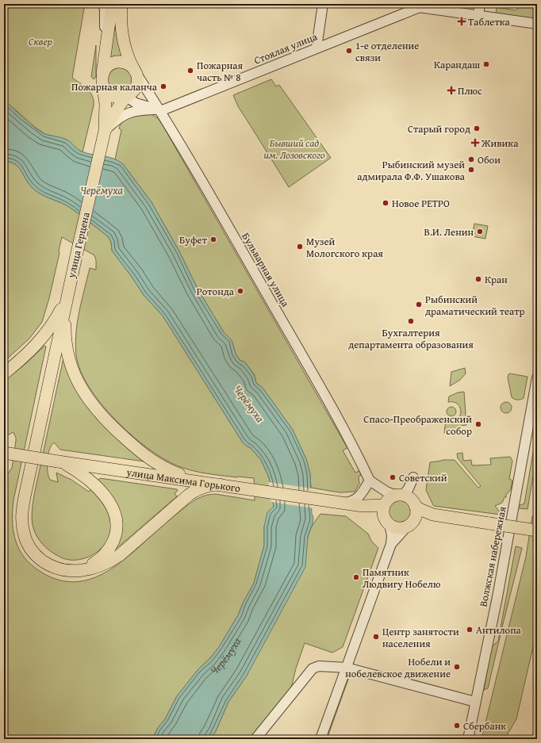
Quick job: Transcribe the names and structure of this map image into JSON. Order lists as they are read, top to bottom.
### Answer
{
  "streets": {
    "main road": ["улица Герцена", "улица Максима Горького"],
    "street": ["Стоялая улица", "Бульварная улица", "Волжская набережная"]
  },
  "crossings": [
    ["Стоялая улица", "улица Герцена"],
    ["Стоялая улица", "Бульварная улица"],
    ["улица Герцена", "Бульварная улица"]
  ],
  "water": ["Черёмуха"],
  "parks": ["Сквер", "Бывший сад им. Лозовского"],
  "places": {
    "health": ["Таблетка", "Плюс", "Живика"],
    "other": [
      "1-е отделение связи",
      "Карандаш",
      "Пожарная часть № 8",
      "Пожарная каланча",
      "Старый город",
      "Обои",
      "Рыбинский музей адмирала Ф.Ф. Ушакова",
      "Новое РЕТРО",
      "В.И. Ленин",
      "Буфет",
      "Музей Мологского края",
      "Кран",
      "Ротонда",
      "Рыбинский драматический театр",
      "Бухгалтерия департамента образования",
      "Спасо-Преображенский собор",
      "Советский",
      "Памятник Людвигу Нобелю",
      "Антилопа",
      "Центр занятости населения",
      "Нобели и нобелевское движение",
      "Сбербанк"
    ]
  }
}
